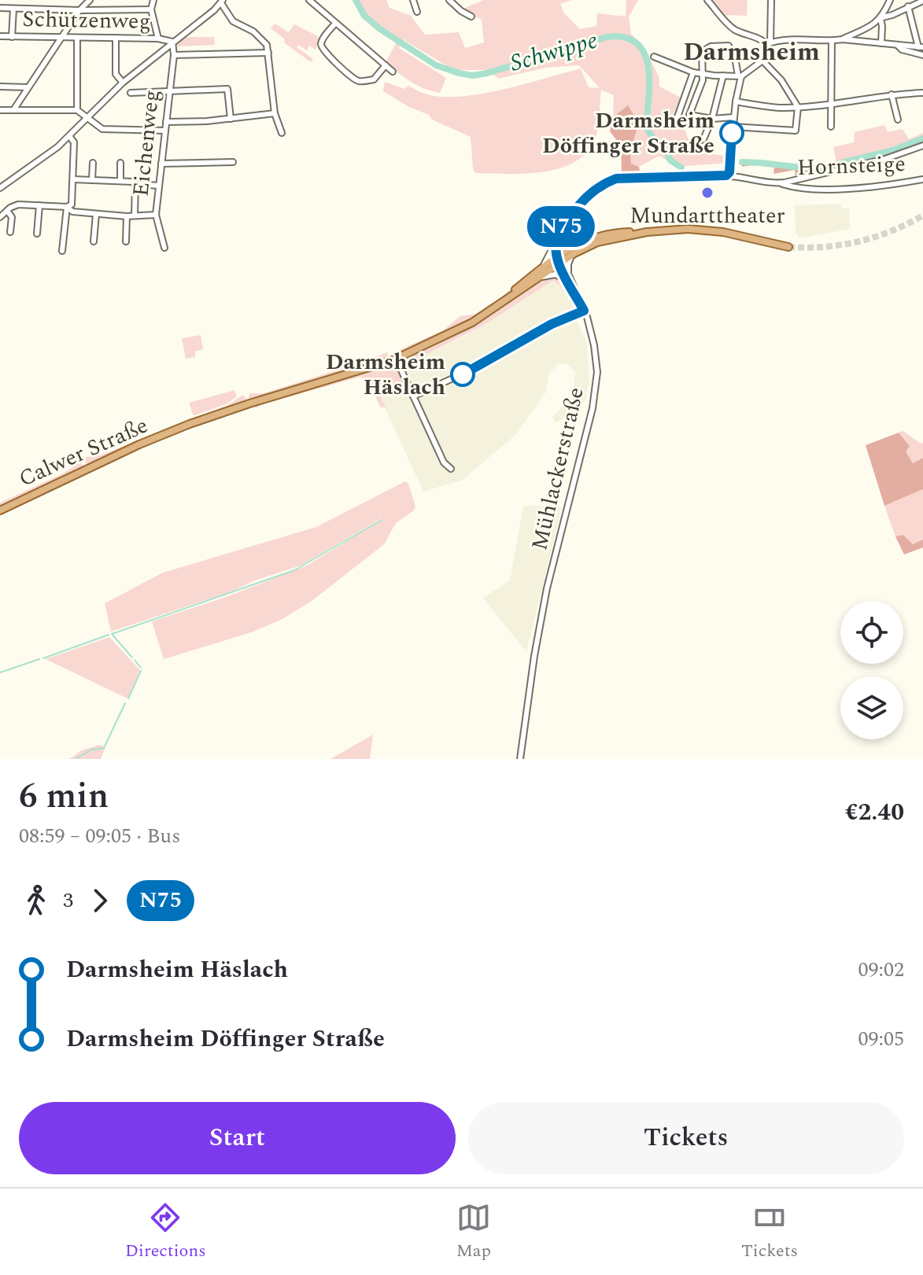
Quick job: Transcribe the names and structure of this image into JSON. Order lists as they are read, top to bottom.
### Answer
{
  "streets": {
    "main road": ["Calwer Straße"],
    "street": [
      "Schützenweg",
      "Eichenweg",
      "Hornsteige",
      "Mühlackerstraße"
    ]
  },
  "crossings": [
    ["Schützenweg", "Eichenweg"]
  ],
  "districts": ["Darmsheim"],
  "water": ["Schwippe"],
  "places": ["Darmsheim Döffinger Straße", "Mundarttheater", "Darmsheim Häslach"],
  "lines": ["bus line N75"],
  "page": {
    "on_map": "N75",
    "heading": ["6 min", "08:59 – 09:05 · Bus", "€2.40"],
    "legs": ["3", "N75"],
    "list": [
      {
        "name": "Darmsheim Häslach",
        "value": "09:02"
      },
      {
        "name": "Darmsheim Döffinger Straße",
        "value": "09:05"
      }
    ],
    "buttons": ["Start", "Tickets"],
    "tabs": ["Directions", "Map", "Tickets"]
  }
}
